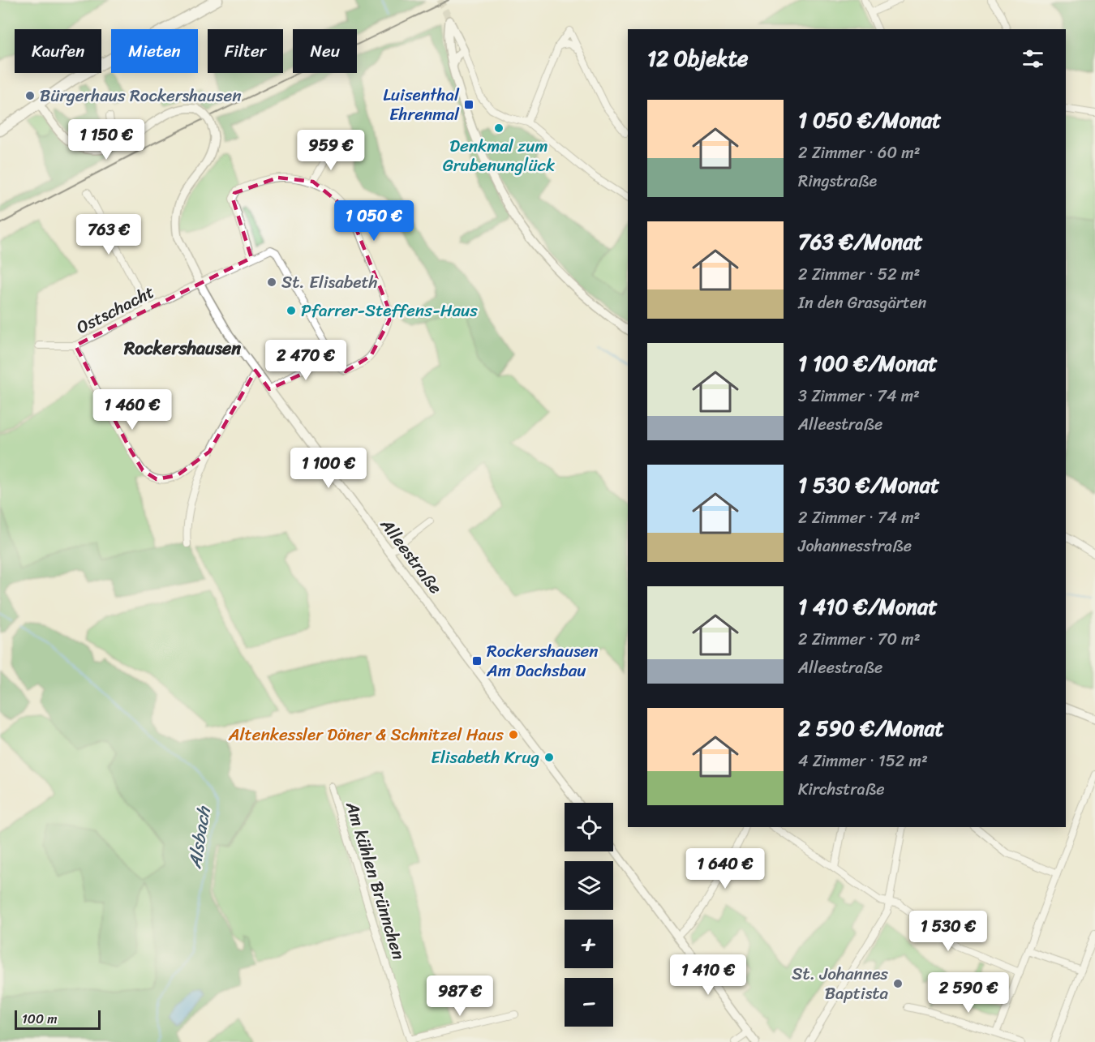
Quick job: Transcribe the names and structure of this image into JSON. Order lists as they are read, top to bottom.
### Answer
{
  "streets": {
    "street": ["Ostschacht", "Alleestraße", "Am kühlen Brünnchen"]
  },
  "crossings": [
    ["Ostschacht", "Alleestraße"]
  ],
  "districts": ["Rockershausen"],
  "water": ["Alsbach"],
  "places": {
    "other": [
      "Bürgerhaus Rockershausen",
      "Denkmal zum Grubenunglück",
      "St. Elisabeth",
      "Pfarrer-Steffens-Haus",
      "Altenkessler Döner & Schnitzel Haus",
      "Elisabeth Krug",
      "St. Johannes Baptista"
    ],
    "transit": ["Luisenthal Ehrenmal", "Rockershausen Am Dachsbau"]
  },
  "scale_bar": "100 m",
  "page": {
    "chip": [
      "Kaufen",
      "Mieten",
      "Filter",
      "Neu"
    ],
    "heading": "12 Objekte",
    "list": [
      {
        "name": "1 050 €/Monat",
        "note": "2 Zimmer · 60 m² · Ringstraße"
      },
      {
        "name": "763 €/Monat",
        "note": "2 Zimmer · 52 m² · In den Grasgärten"
      },
      {
        "name": "1 100 €/Monat",
        "note": "3 Zimmer · 74 m² · Alleestraße"
      },
      {
        "name": "1 530 €/Monat",
        "note": "2 Zimmer · 74 m² · Johannesstraße"
      },
      {
        "name": "1 410 €/Monat",
        "note": "2 Zimmer · 70 m² · Alleestraße"
      },
      {
        "name": "2 590 €/Monat",
        "note": "4 Zimmer · 152 m² · Kirchstraße"
      }
    ],
    "price": [
      "1 150 €",
      "959 €",
      "1 050 €",
      "763 €",
      "2 470 €",
      "1 460 €",
      "1 100 €",
      "1 640 €",
      "1 530 €",
      "1 410 €",
      "2 590 €",
      "987 €"
    ],
    "map_buttons": ["+", "−"],
    "scale": "100 m"
  }
}
